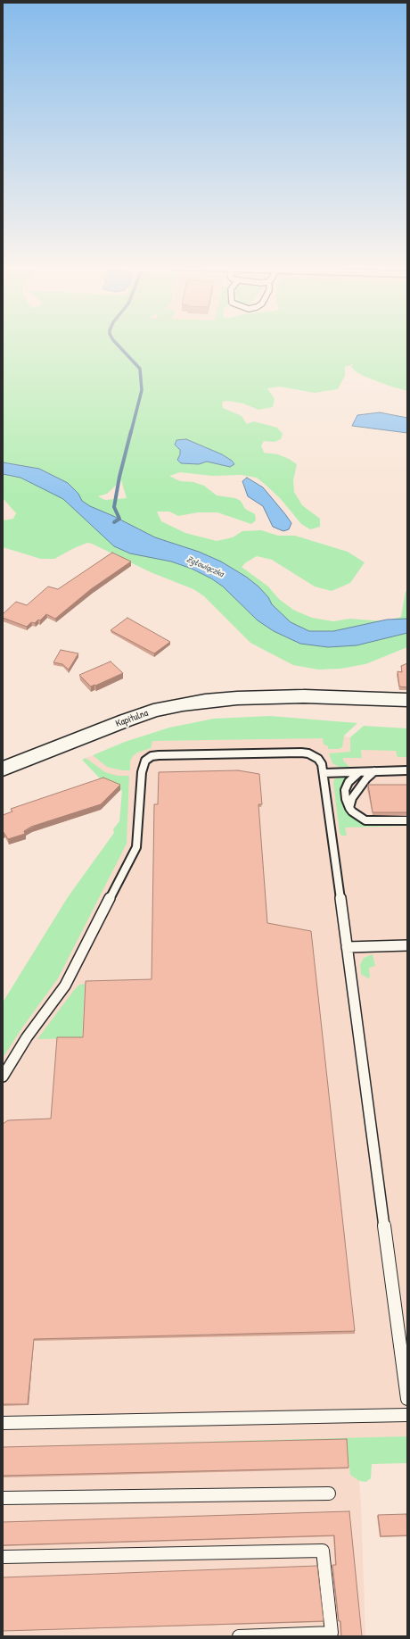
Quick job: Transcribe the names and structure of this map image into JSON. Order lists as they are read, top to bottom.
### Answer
{
  "streets": {
    "street": ["Kapitulna"]
  },
  "water": ["Zgłowiączka"]
}
